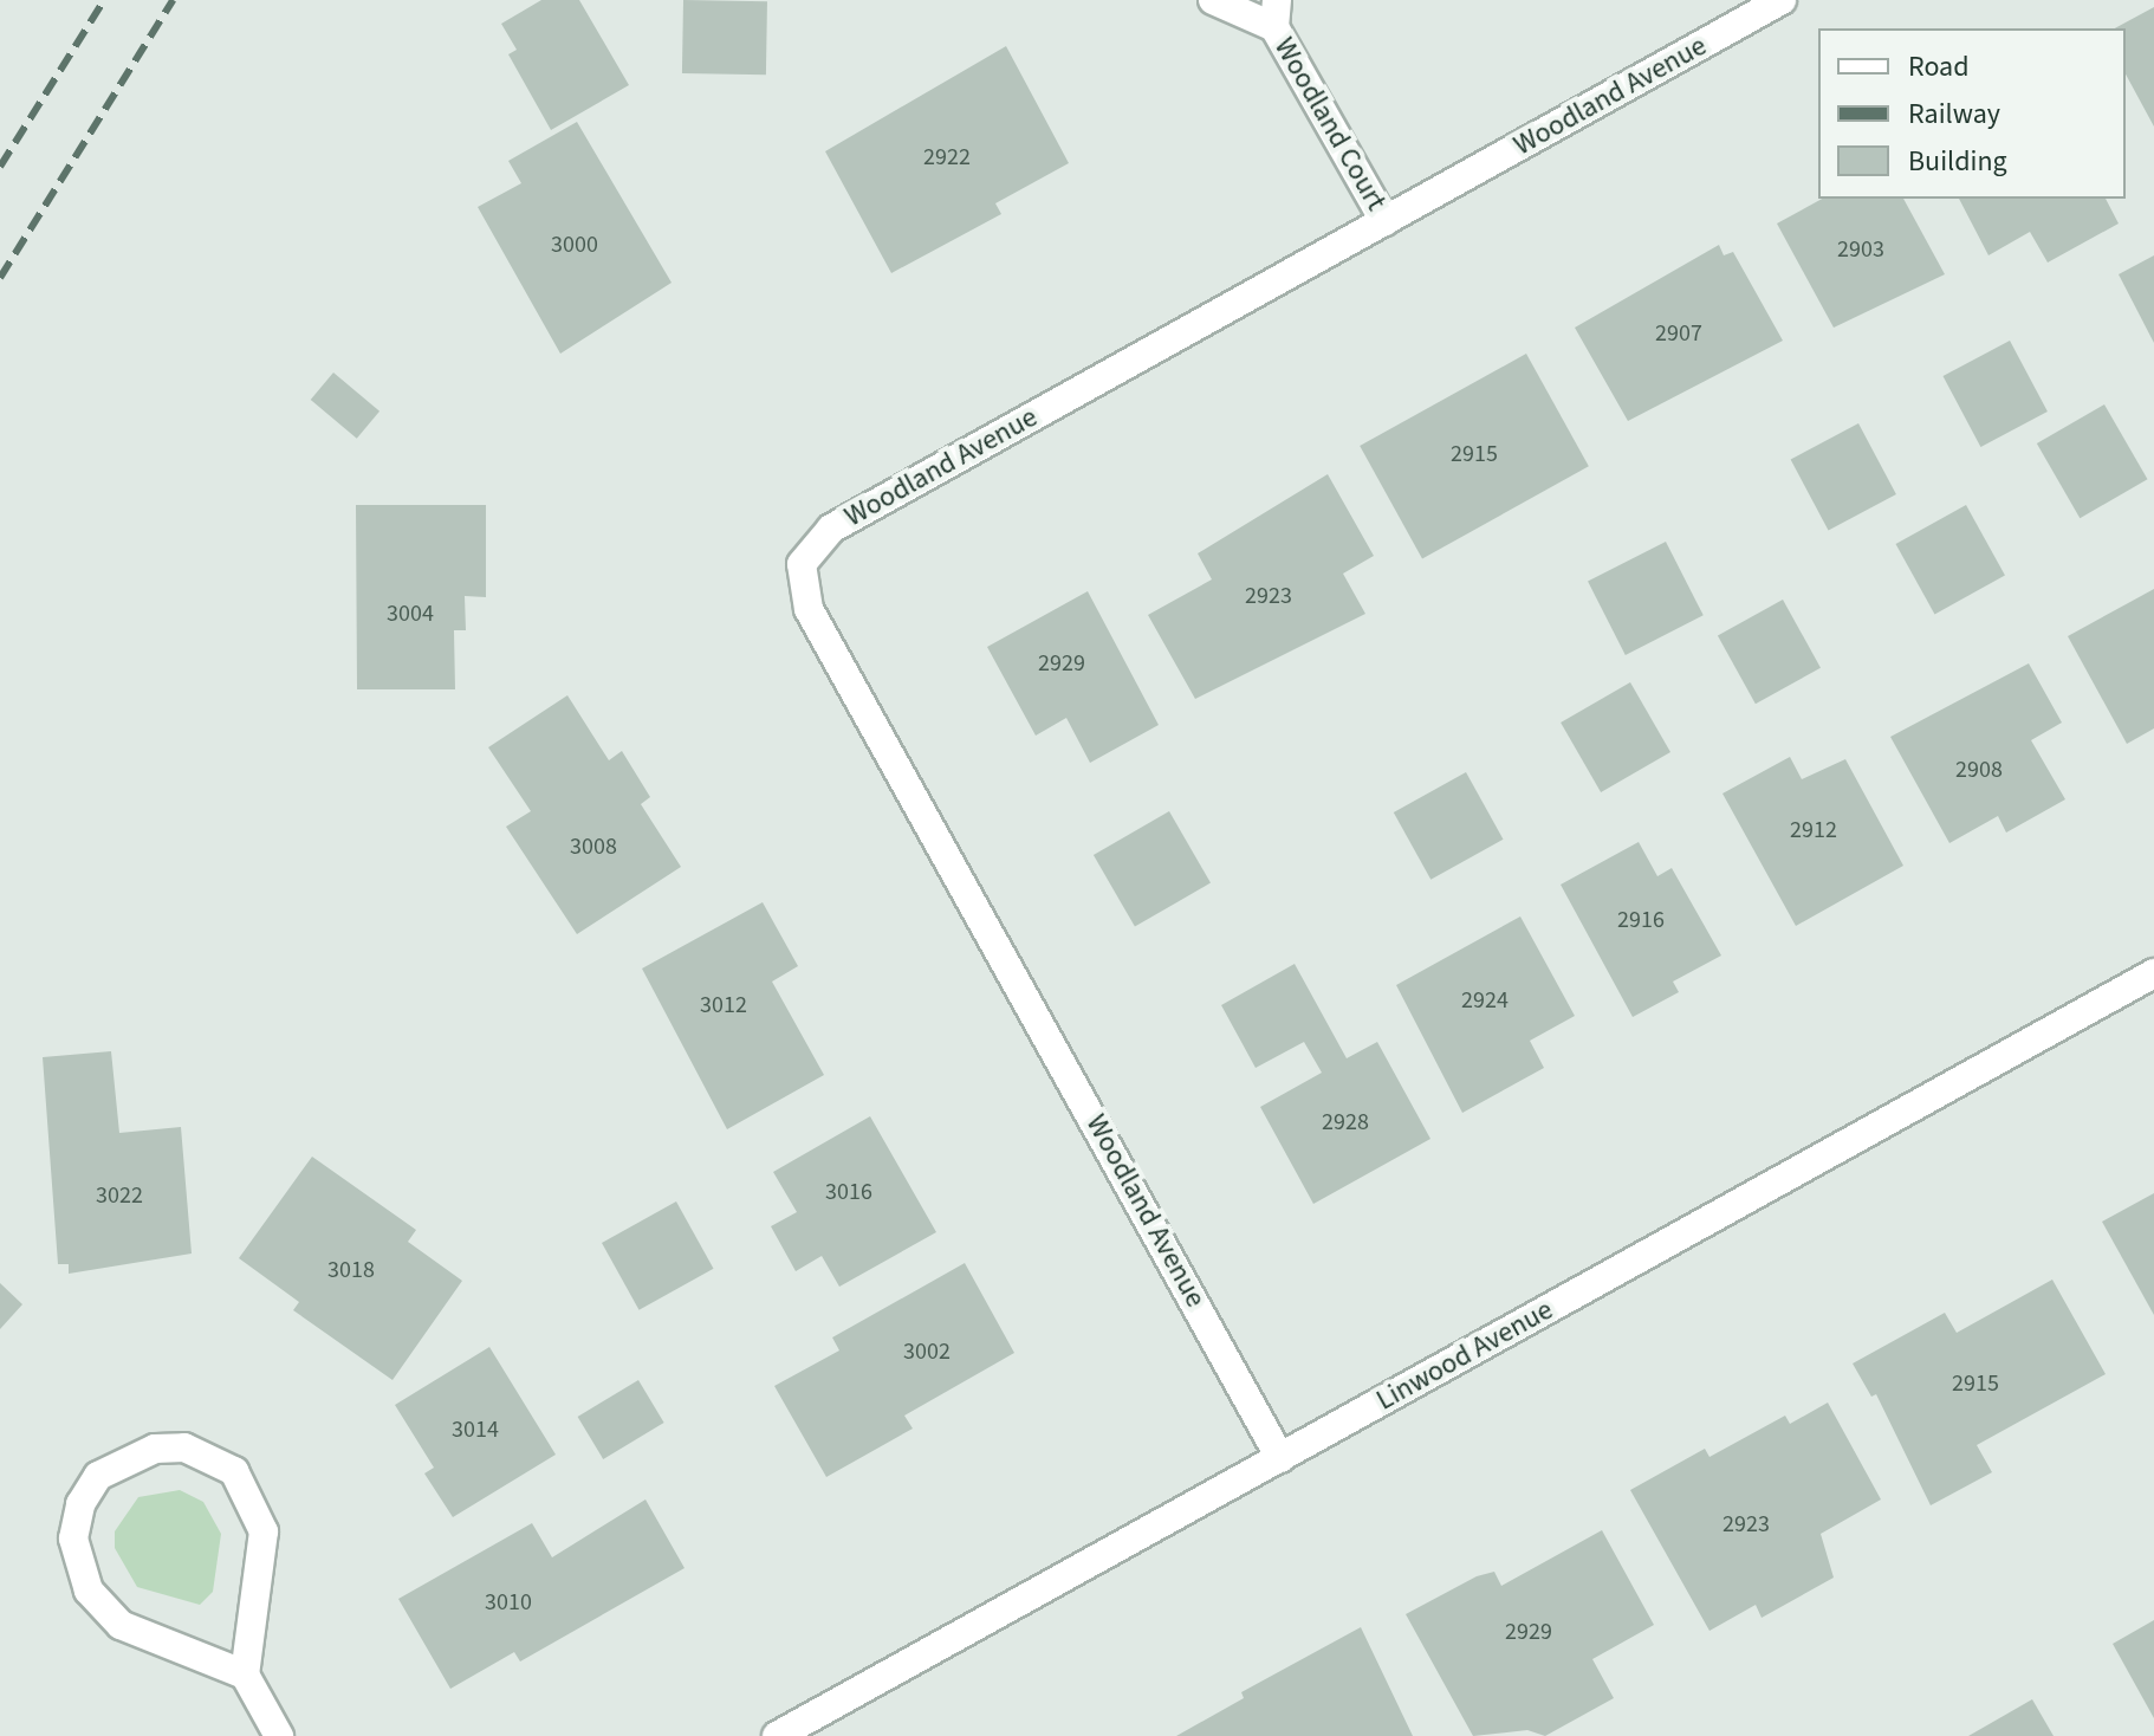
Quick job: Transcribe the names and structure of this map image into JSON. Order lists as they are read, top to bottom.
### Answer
{
  "streets": {
    "street": ["Woodland Avenue", "Woodland Court", "Linwood Avenue"]
  },
  "crossings": [
    ["Woodland Avenue", "Woodland Court"],
    ["Woodland Avenue", "Linwood Avenue"]
  ],
  "house_numbers": [
    "2922",
    "3000",
    "2903",
    "2907",
    "2915",
    "2923",
    "3004",
    "2929",
    "2908",
    "2912",
    "3008",
    "2916",
    "2924",
    "3012",
    "2928",
    "3016",
    "3022",
    "3018",
    "3002",
    "2915",
    "3014",
    "2923",
    "3010",
    "2929"
  ],
  "legend": ["Road", "Railway", "Building"]
}
